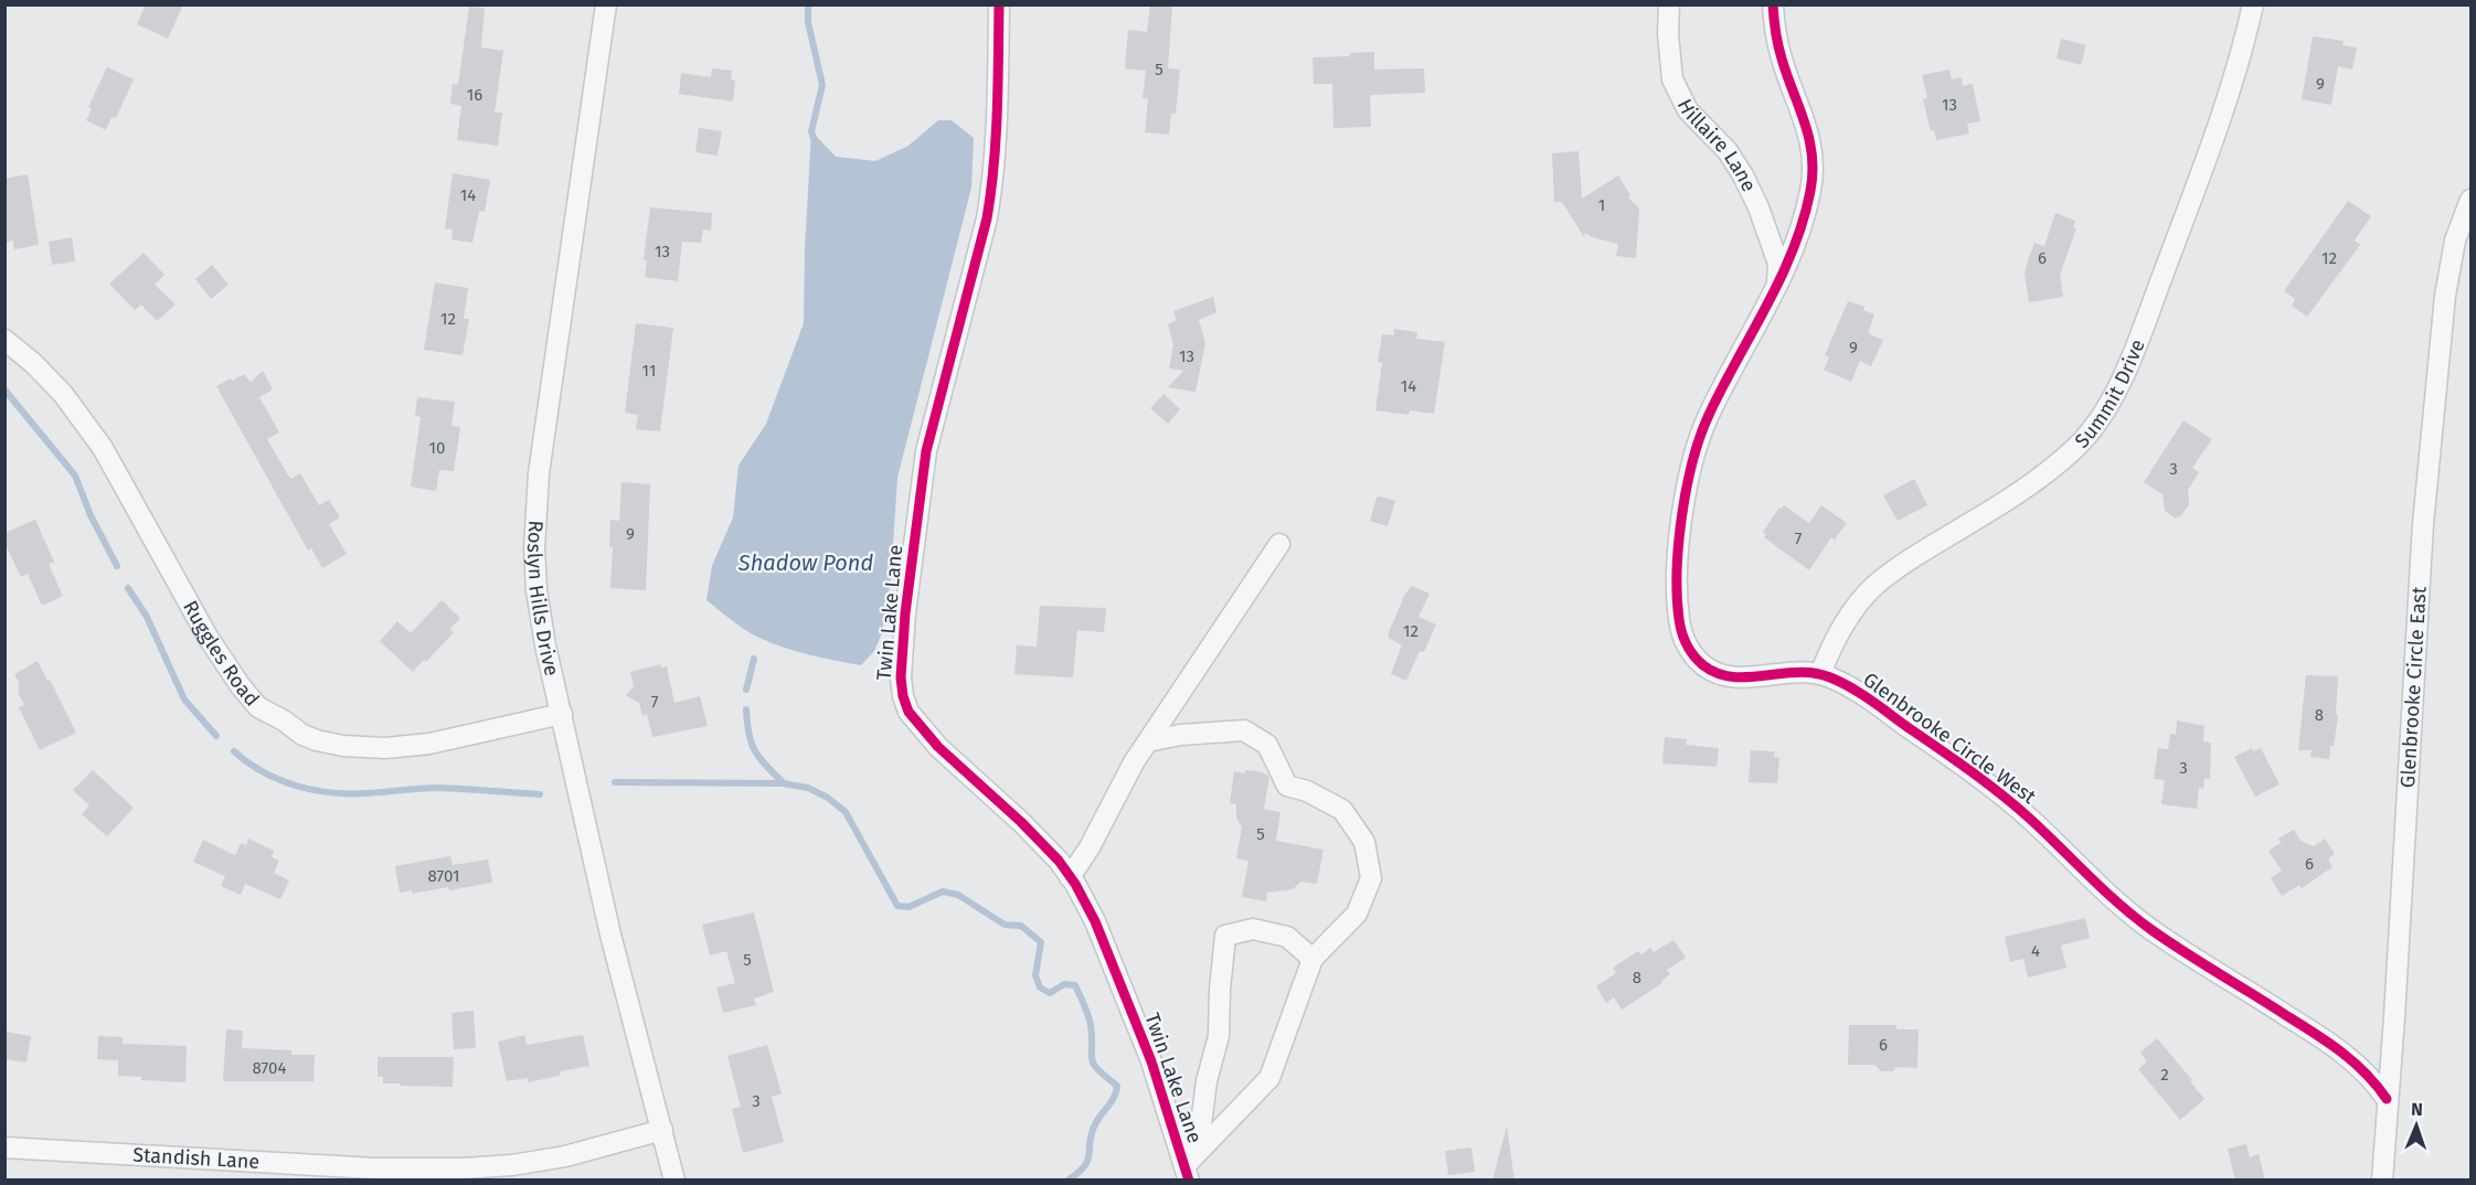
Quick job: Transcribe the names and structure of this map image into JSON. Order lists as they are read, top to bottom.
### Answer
{
  "streets": {
    "street": [
      "Hillaire Lane",
      "Summit Drive",
      "Roslyn Hills Drive",
      "Twin Lake Lane",
      "Ruggles Road",
      "Glenbrooke Circle East",
      "Glenbrooke Circle West",
      "Standish Lane"
    ]
  },
  "crossings": [
    ["Hillaire Lane", "Glenbrooke Circle West"],
    ["Summit Drive", "Glenbrooke Circle West"],
    ["Roslyn Hills Drive", "Ruggles Road"],
    ["Roslyn Hills Drive", "Standish Lane"],
    ["Glenbrooke Circle East", "Glenbrooke Circle West"]
  ],
  "water": ["Shadow Pond"],
  "house_numbers": [
    "5",
    "9",
    "16",
    "13",
    "14",
    "1",
    "13",
    "6",
    "12",
    "12",
    "9",
    "13",
    "11",
    "14",
    "10",
    "3",
    "9",
    "7",
    "12",
    "7",
    "8",
    "3",
    "5",
    "6",
    "8701",
    "4",
    "5",
    "8",
    "6",
    "8704",
    "2",
    "3"
  ],
  "north": "top"
}
